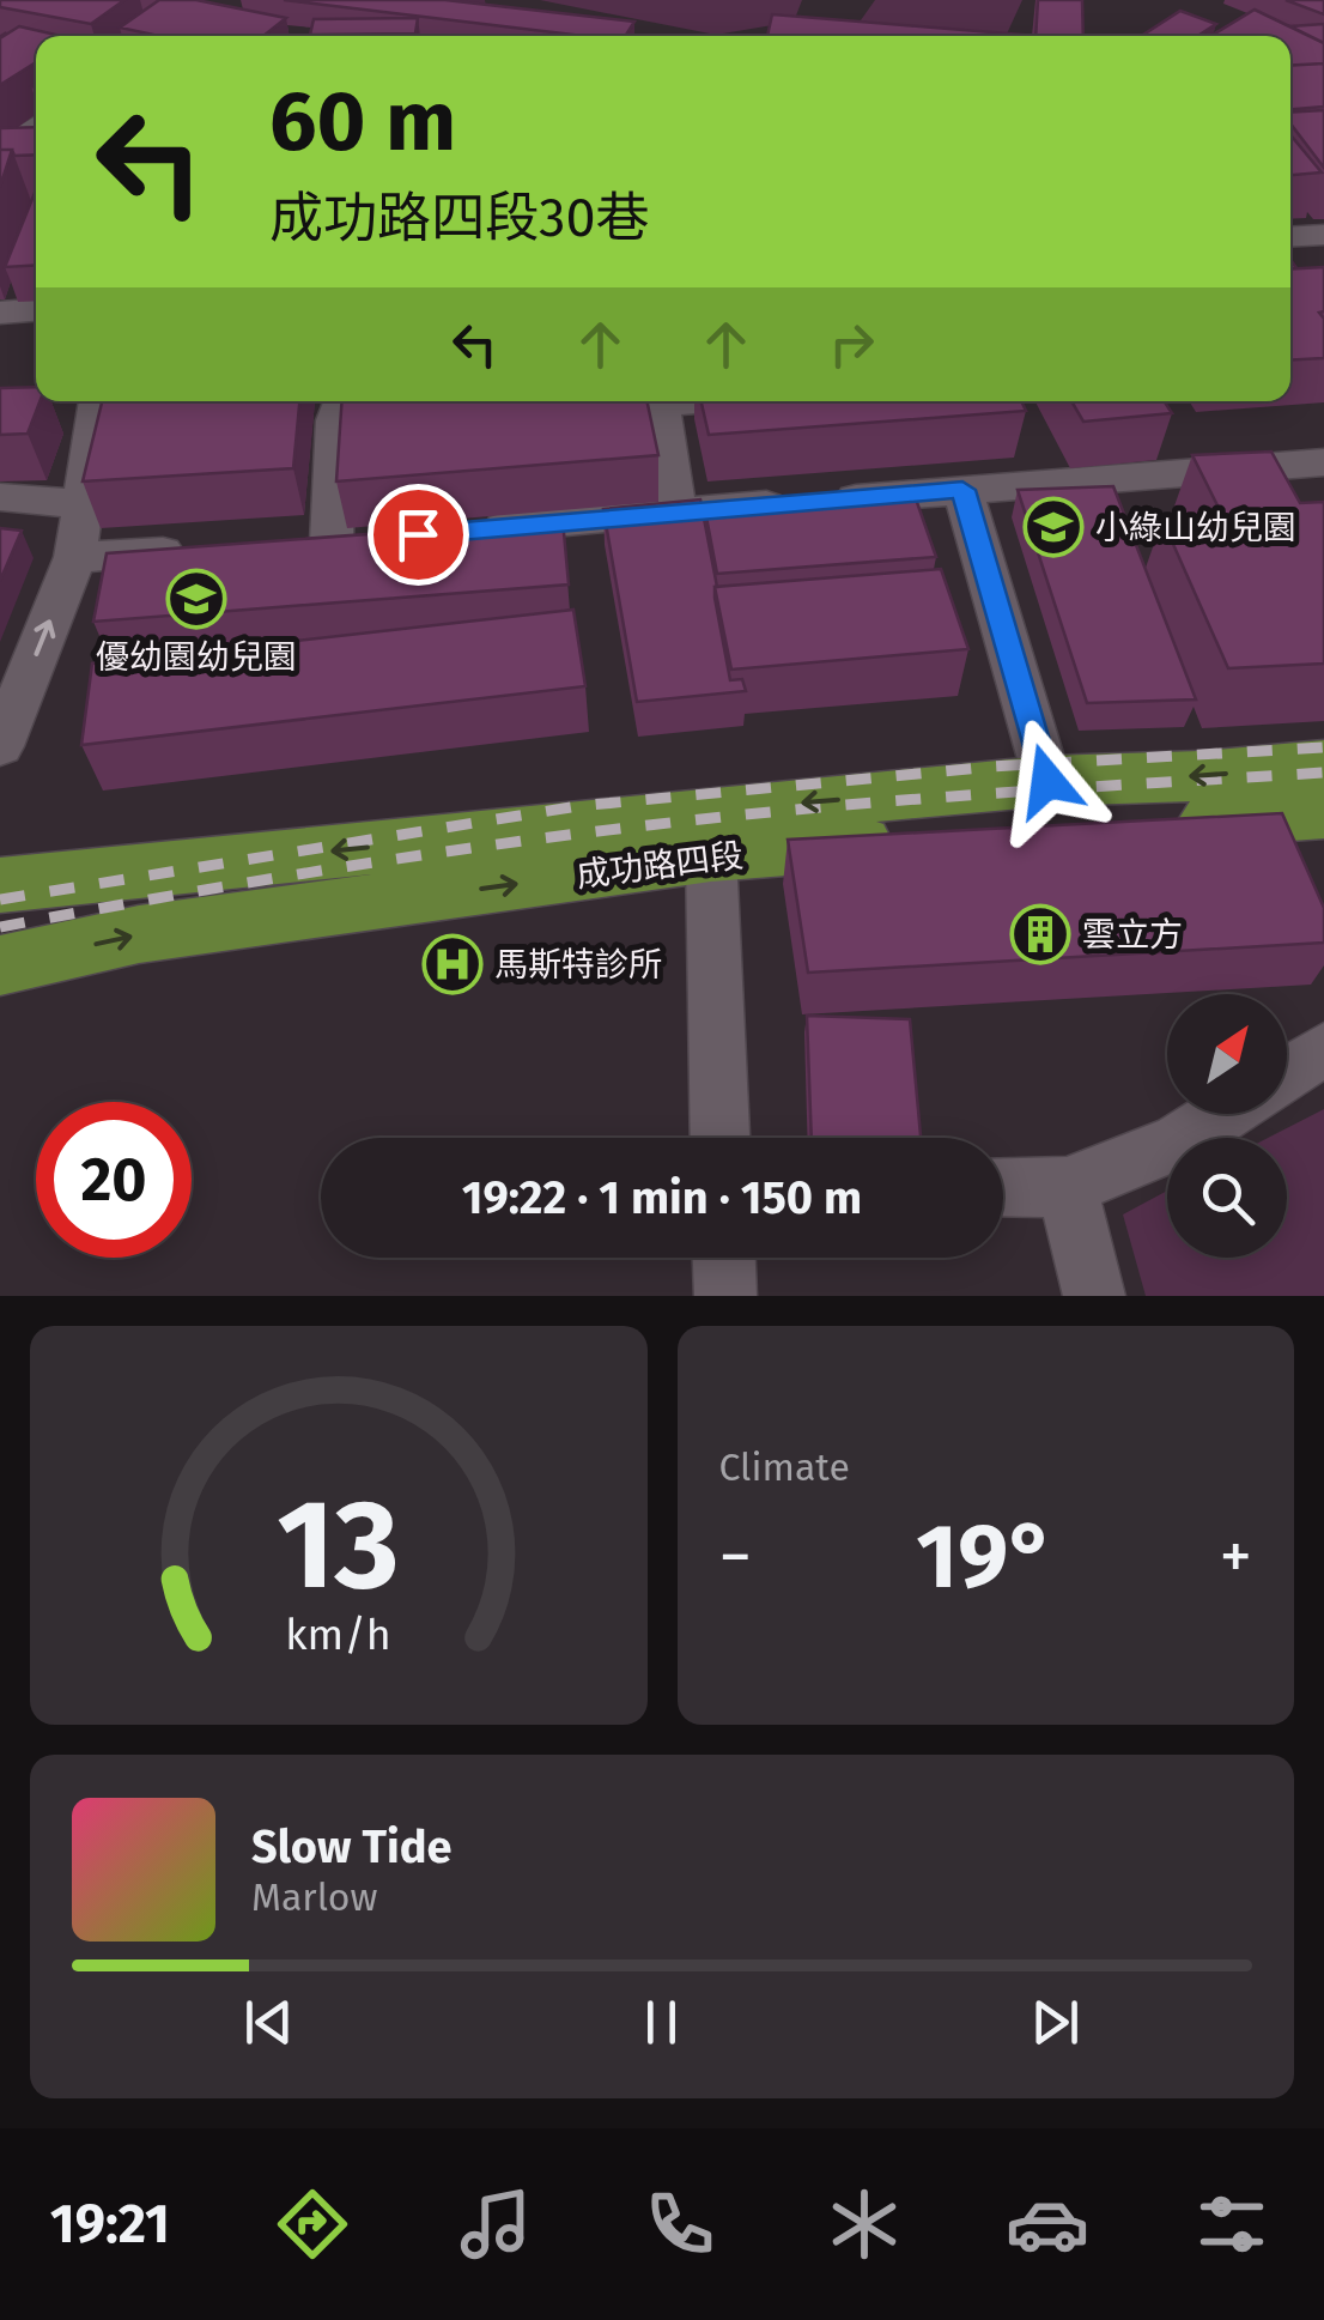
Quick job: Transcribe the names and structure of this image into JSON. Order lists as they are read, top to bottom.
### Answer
{
  "streets": {
    "main road": ["成功路四段"]
  },
  "places": {
    "school or university": ["小綠山幼兒園", "優幼園幼兒園"],
    "building": ["雲立方"],
    "hospital": ["馬斯特診所"]
  },
  "north": "top right",
  "page": {
    "turn": ["60 m", "成功路四段30巷"],
    "limit": "20",
    "trip": "19:22 · 1 min · 150 m",
    "tile": "Climate",
    "heat": ["−", "19°", "+"],
    "song": ["Slow Tide", "Marlow"],
    "tabs": "19:21",
    "gauge": ["13", "km/h"]
  }
}
